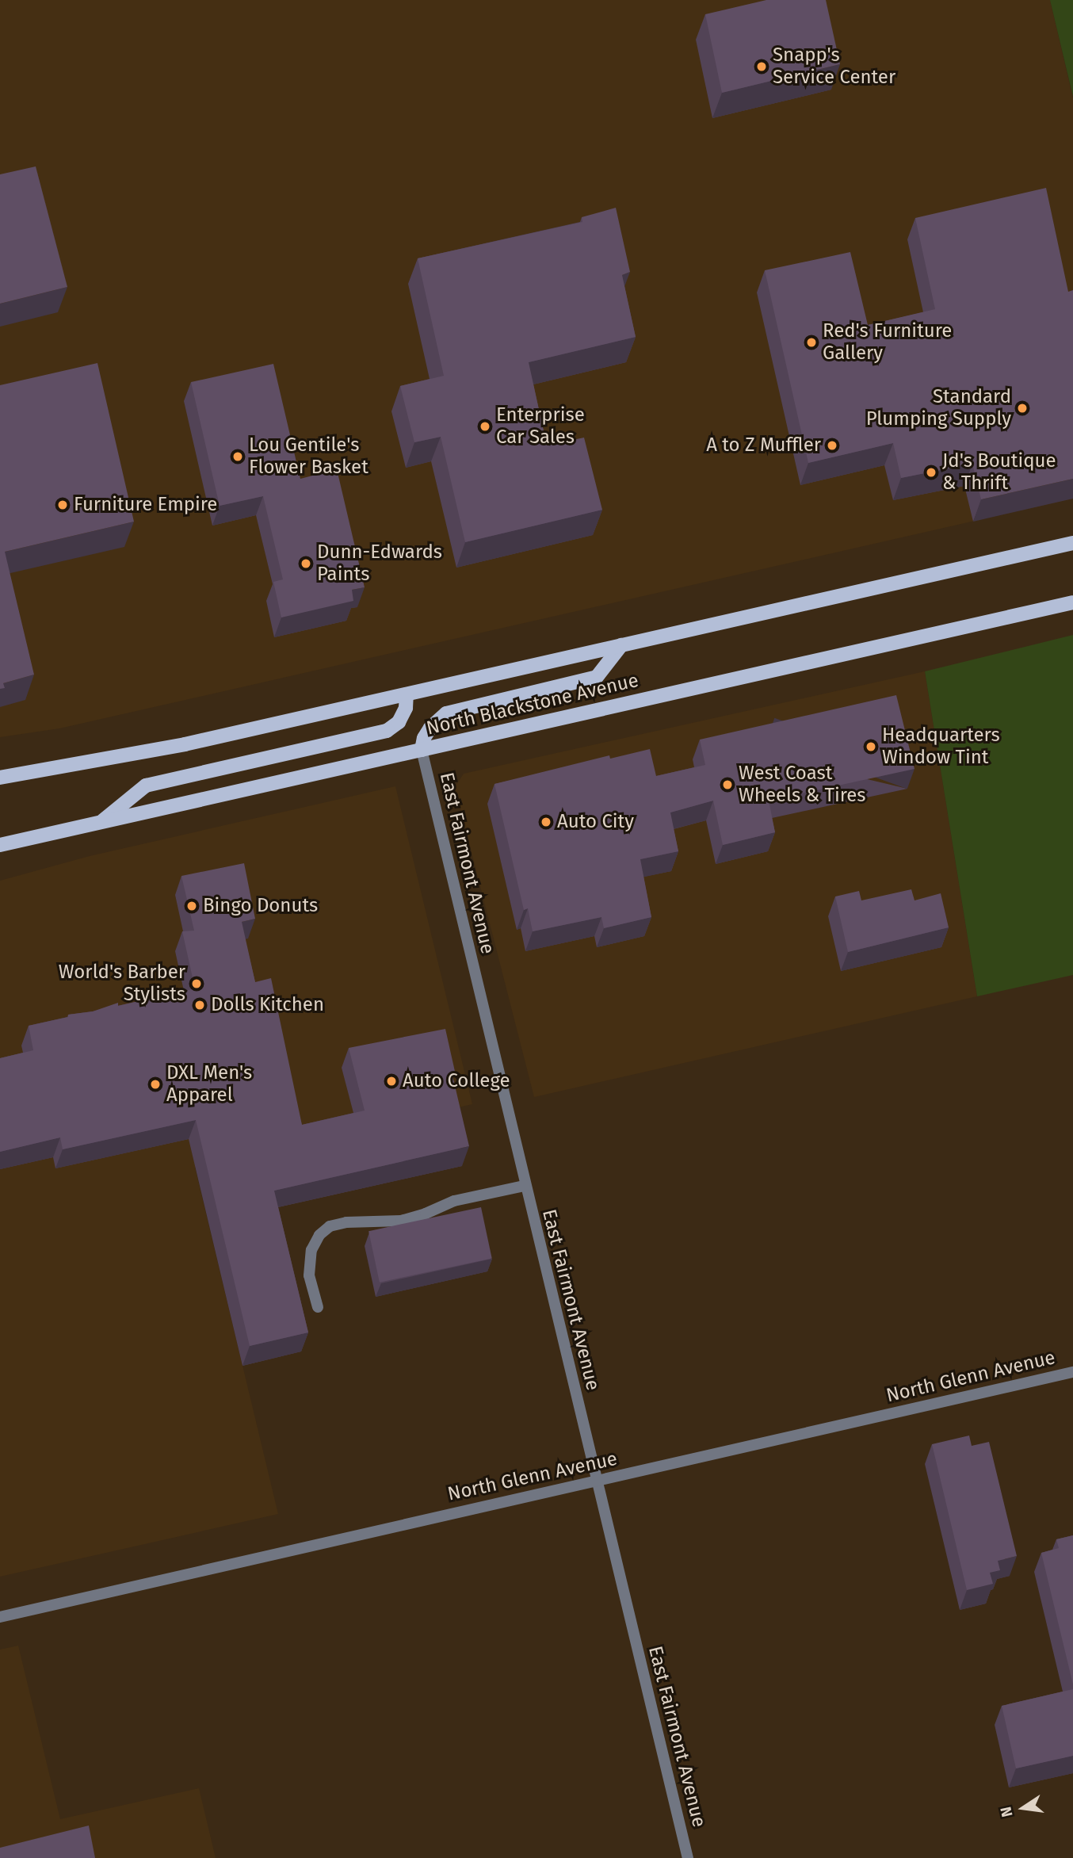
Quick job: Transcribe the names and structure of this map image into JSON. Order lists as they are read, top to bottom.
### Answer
{
  "streets": {
    "main road": ["North Blackstone Avenue"],
    "street": ["East Fairmont Avenue", "North Glenn Avenue"]
  },
  "crossings": [
    ["North Blackstone Avenue", "East Fairmont Avenue"],
    ["East Fairmont Avenue", "North Glenn Avenue"]
  ],
  "places": [
    "Snapp's Service Center",
    "Red's Furniture Gallery",
    "Standard Plumping Supply",
    "Enterprise Car Sales",
    "A to Z Muffler",
    "Lou Gentile's Flower Basket",
    "Jd's Boutique & Thrift",
    "Furniture Empire",
    "Dunn-Edwards Paints",
    "Headquarters Window Tint",
    "West Coast Wheels & Tires",
    "Auto City",
    "Bingo Donuts",
    "World's Barber Stylists",
    "Dolls Kitchen",
    "Auto College",
    "DXL Men's Apparel"
  ],
  "north": "left"
}
